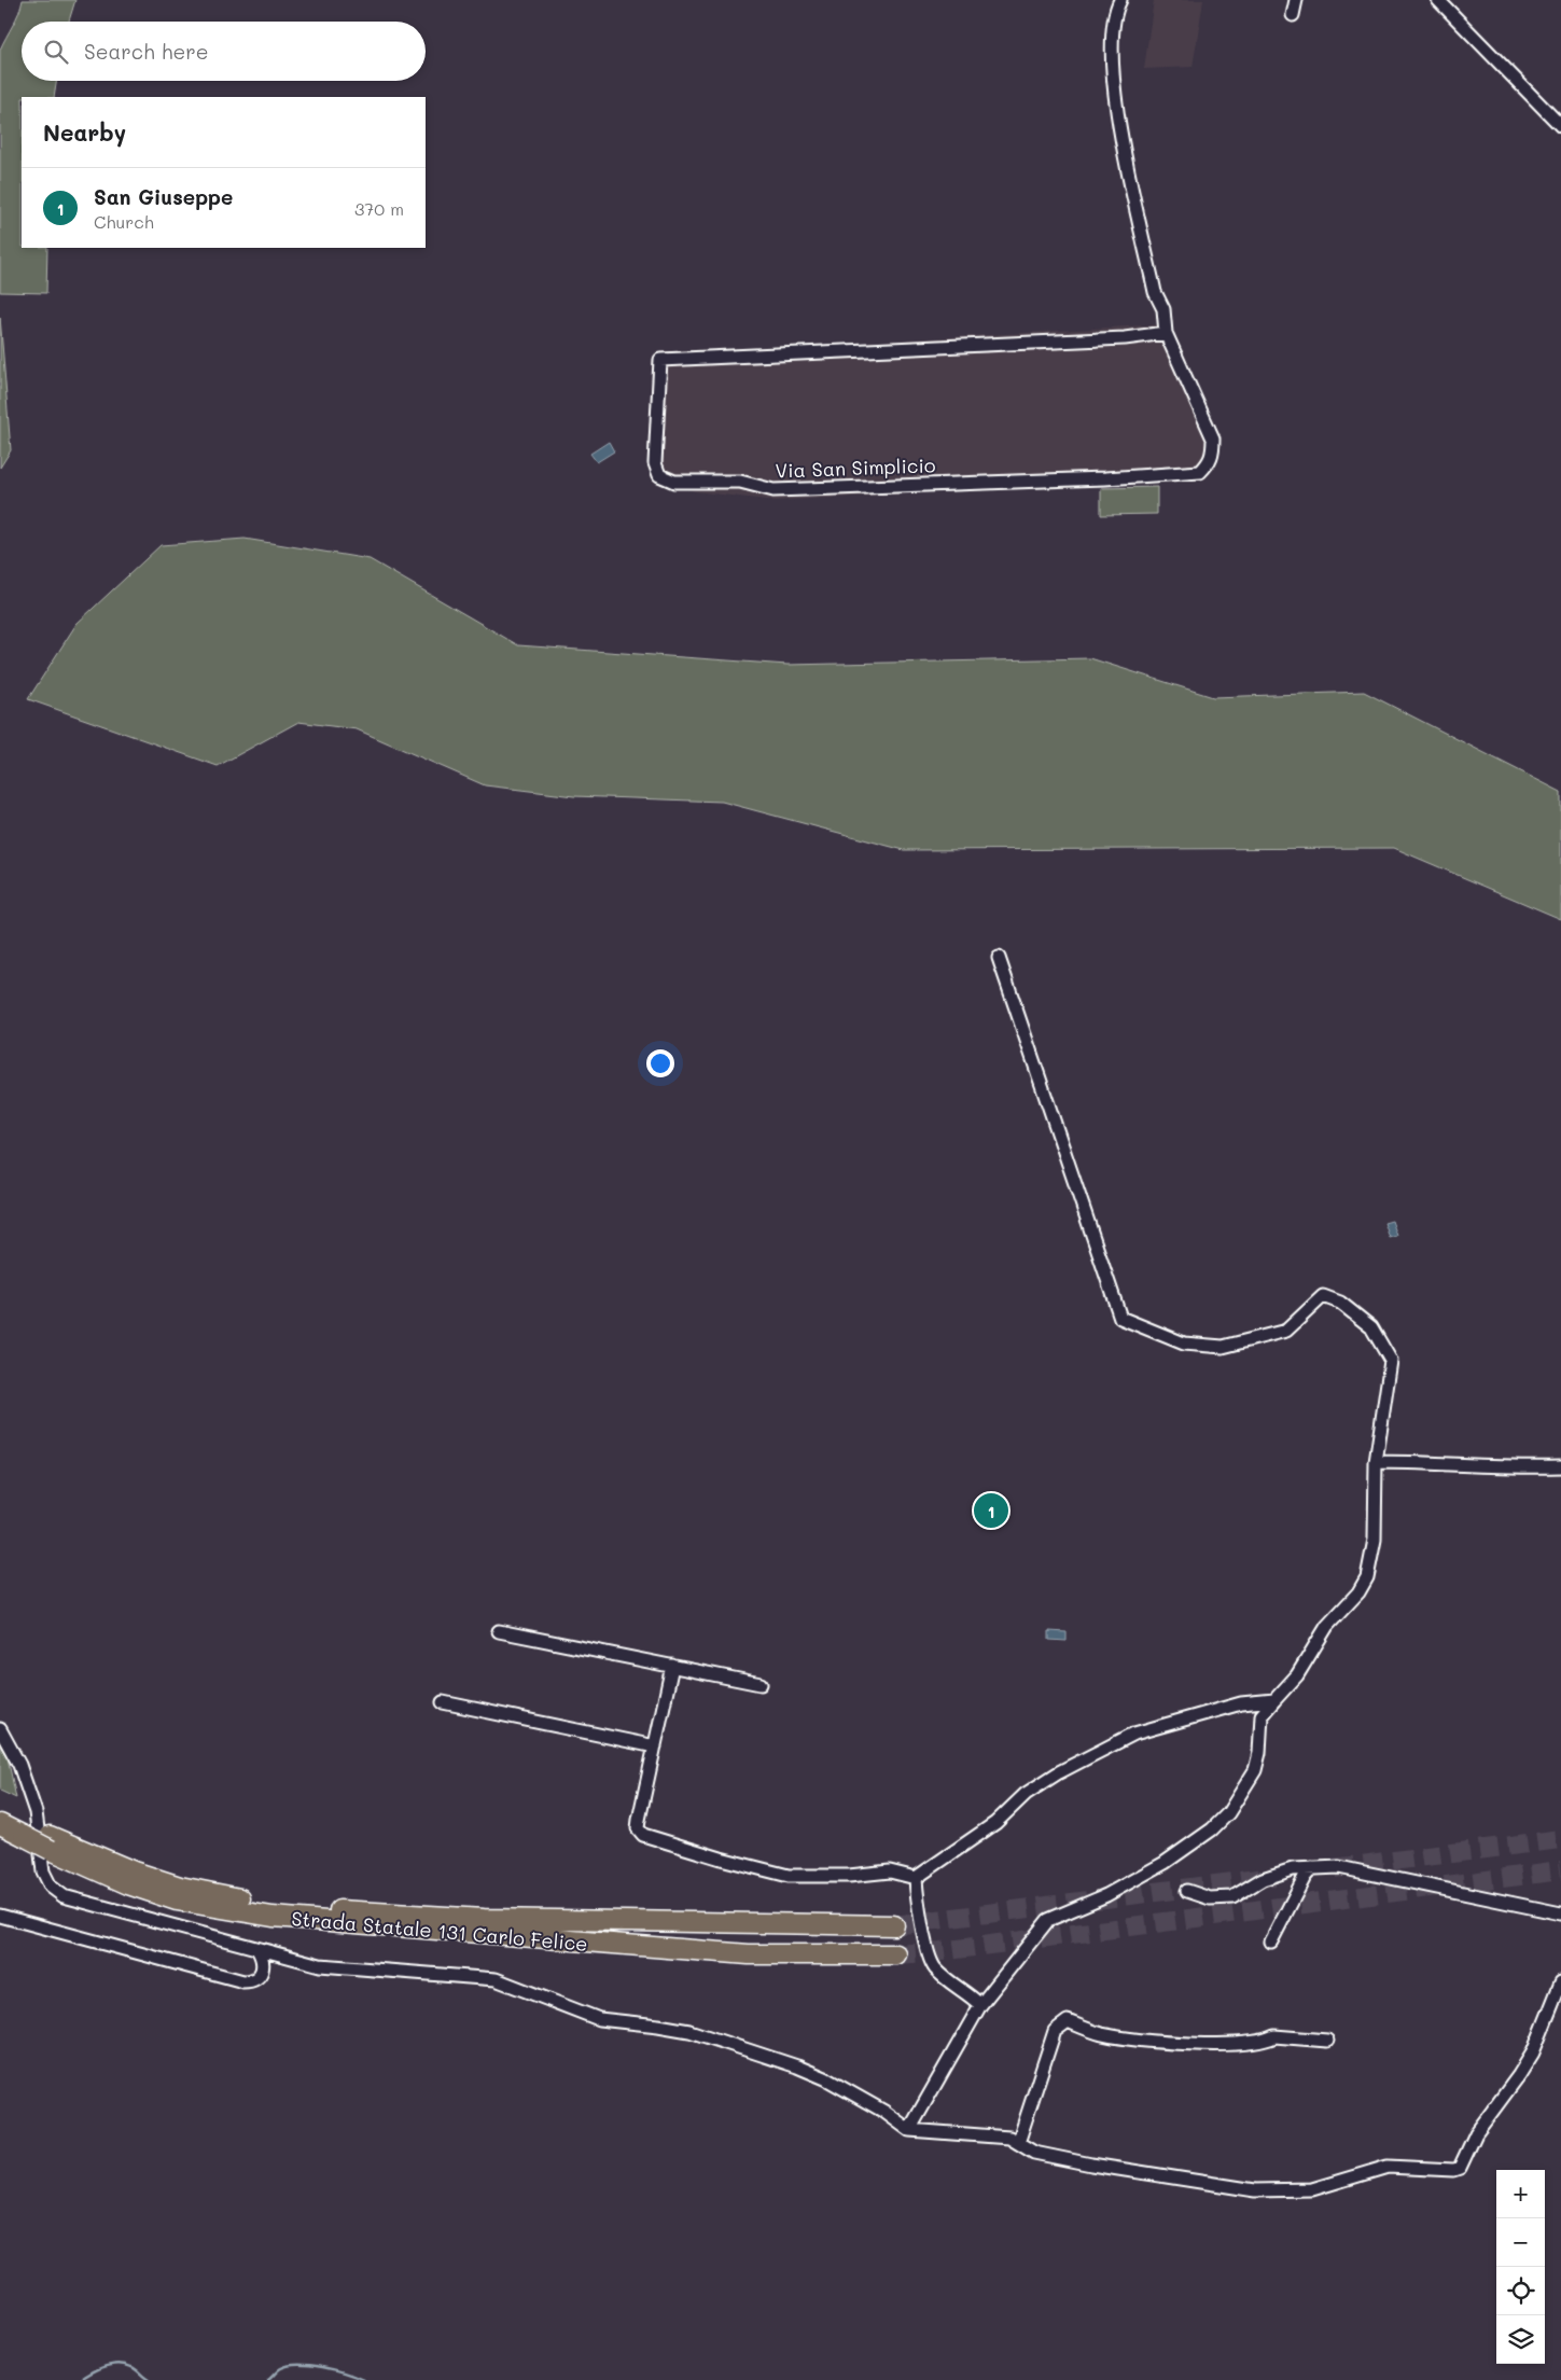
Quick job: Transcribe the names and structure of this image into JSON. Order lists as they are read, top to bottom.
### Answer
{
  "streets": {
    "highway": ["Strada Statale 131 Carlo Felice"],
    "street": ["Via San Simplicio"]
  },
  "page": {
    "search": "Search here",
    "heading": "Nearby",
    "list": [
      {
        "mark": "1",
        "name": "San Giuseppe",
        "note": "Church",
        "value": "370 m"
      }
    ],
    "pins": "1",
    "map_buttons": ["+", "−"]
  }
}
